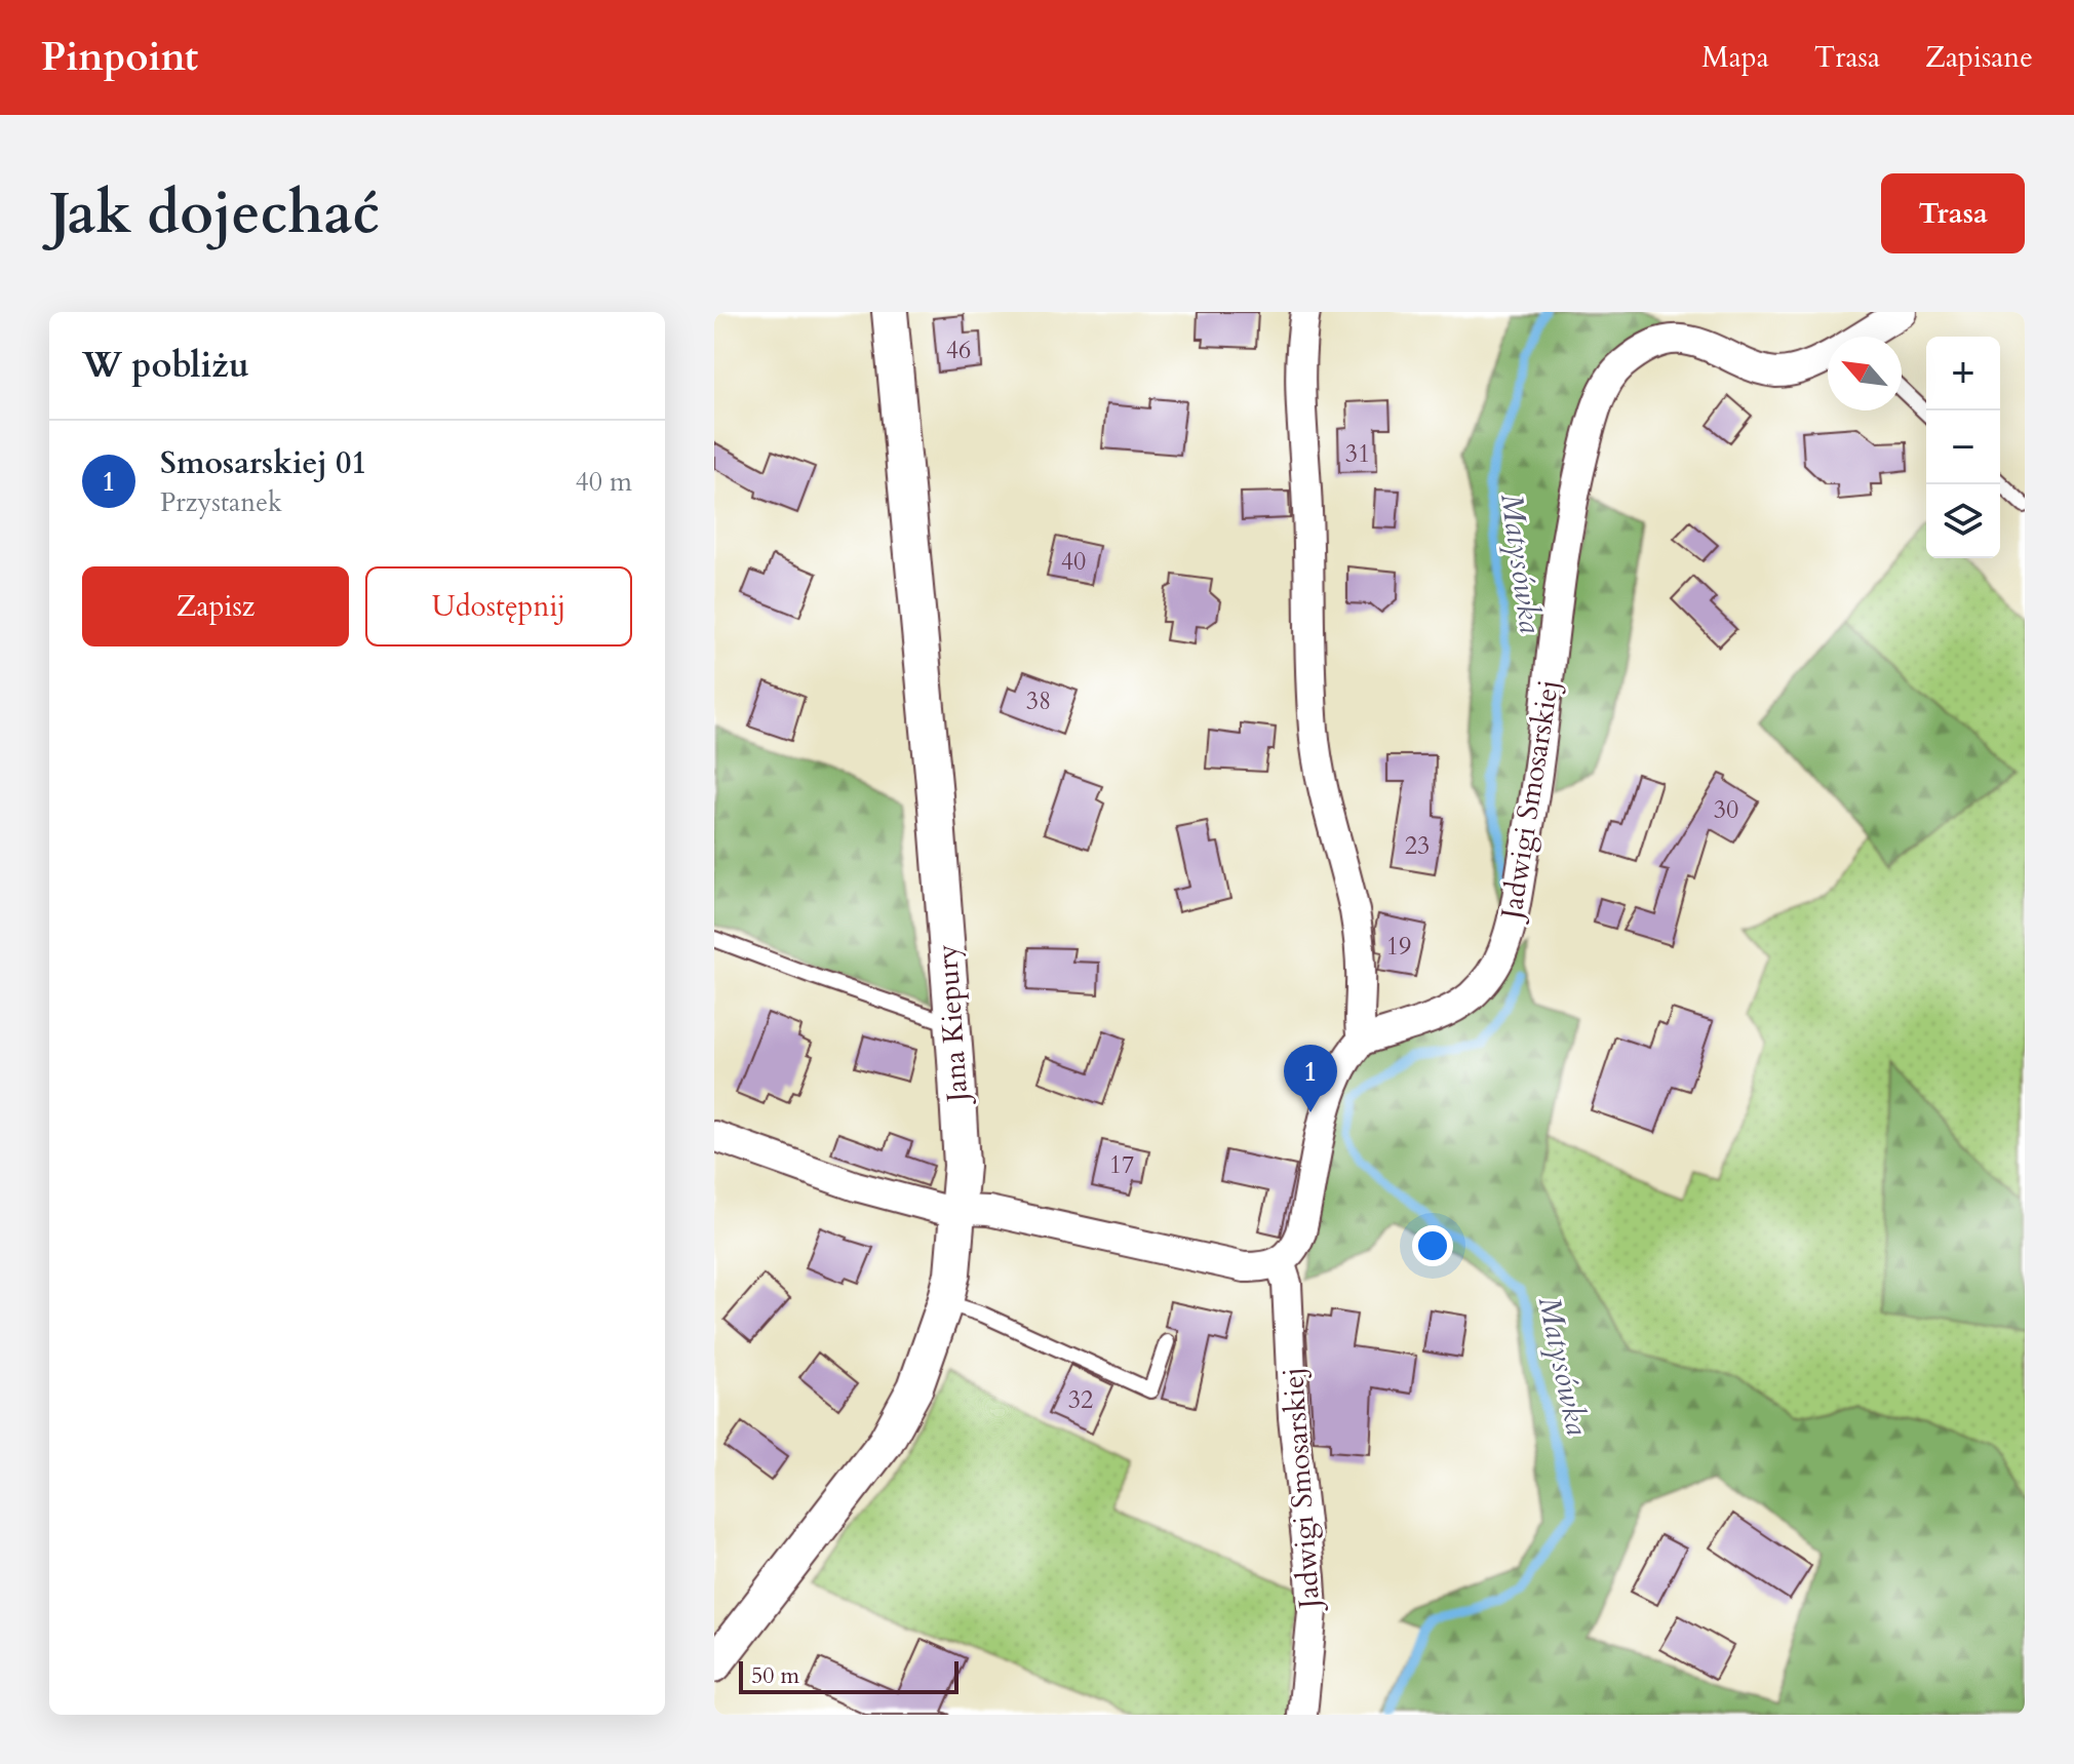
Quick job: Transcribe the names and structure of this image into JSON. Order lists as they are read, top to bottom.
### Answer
{
  "streets": {
    "street": ["Jadwigi Smosarskiej", "Jana Kiepury"]
  },
  "water": ["Matysówka"],
  "house_numbers": [
    "46",
    "31",
    "40",
    "38",
    "30",
    "23",
    "19",
    "17",
    "32"
  ],
  "scale_bar": "50 m",
  "north": "top left",
  "page": {
    "header": "Pinpoint",
    "nav": ["Mapa", "Trasa", "Zapisane"],
    "buttons": [
      "Trasa",
      ["Zapisz", "Udostępnij"]
    ],
    "title": "Jak dojechać",
    "heading": "W pobliżu",
    "map_buttons": ["+", "−"],
    "list": [
      {
        "mark": "1",
        "name": "Smosarskiej 01",
        "note": "Przystanek",
        "value": "40 m"
      }
    ],
    "pins": "1",
    "scale": "50 m"
  }
}
